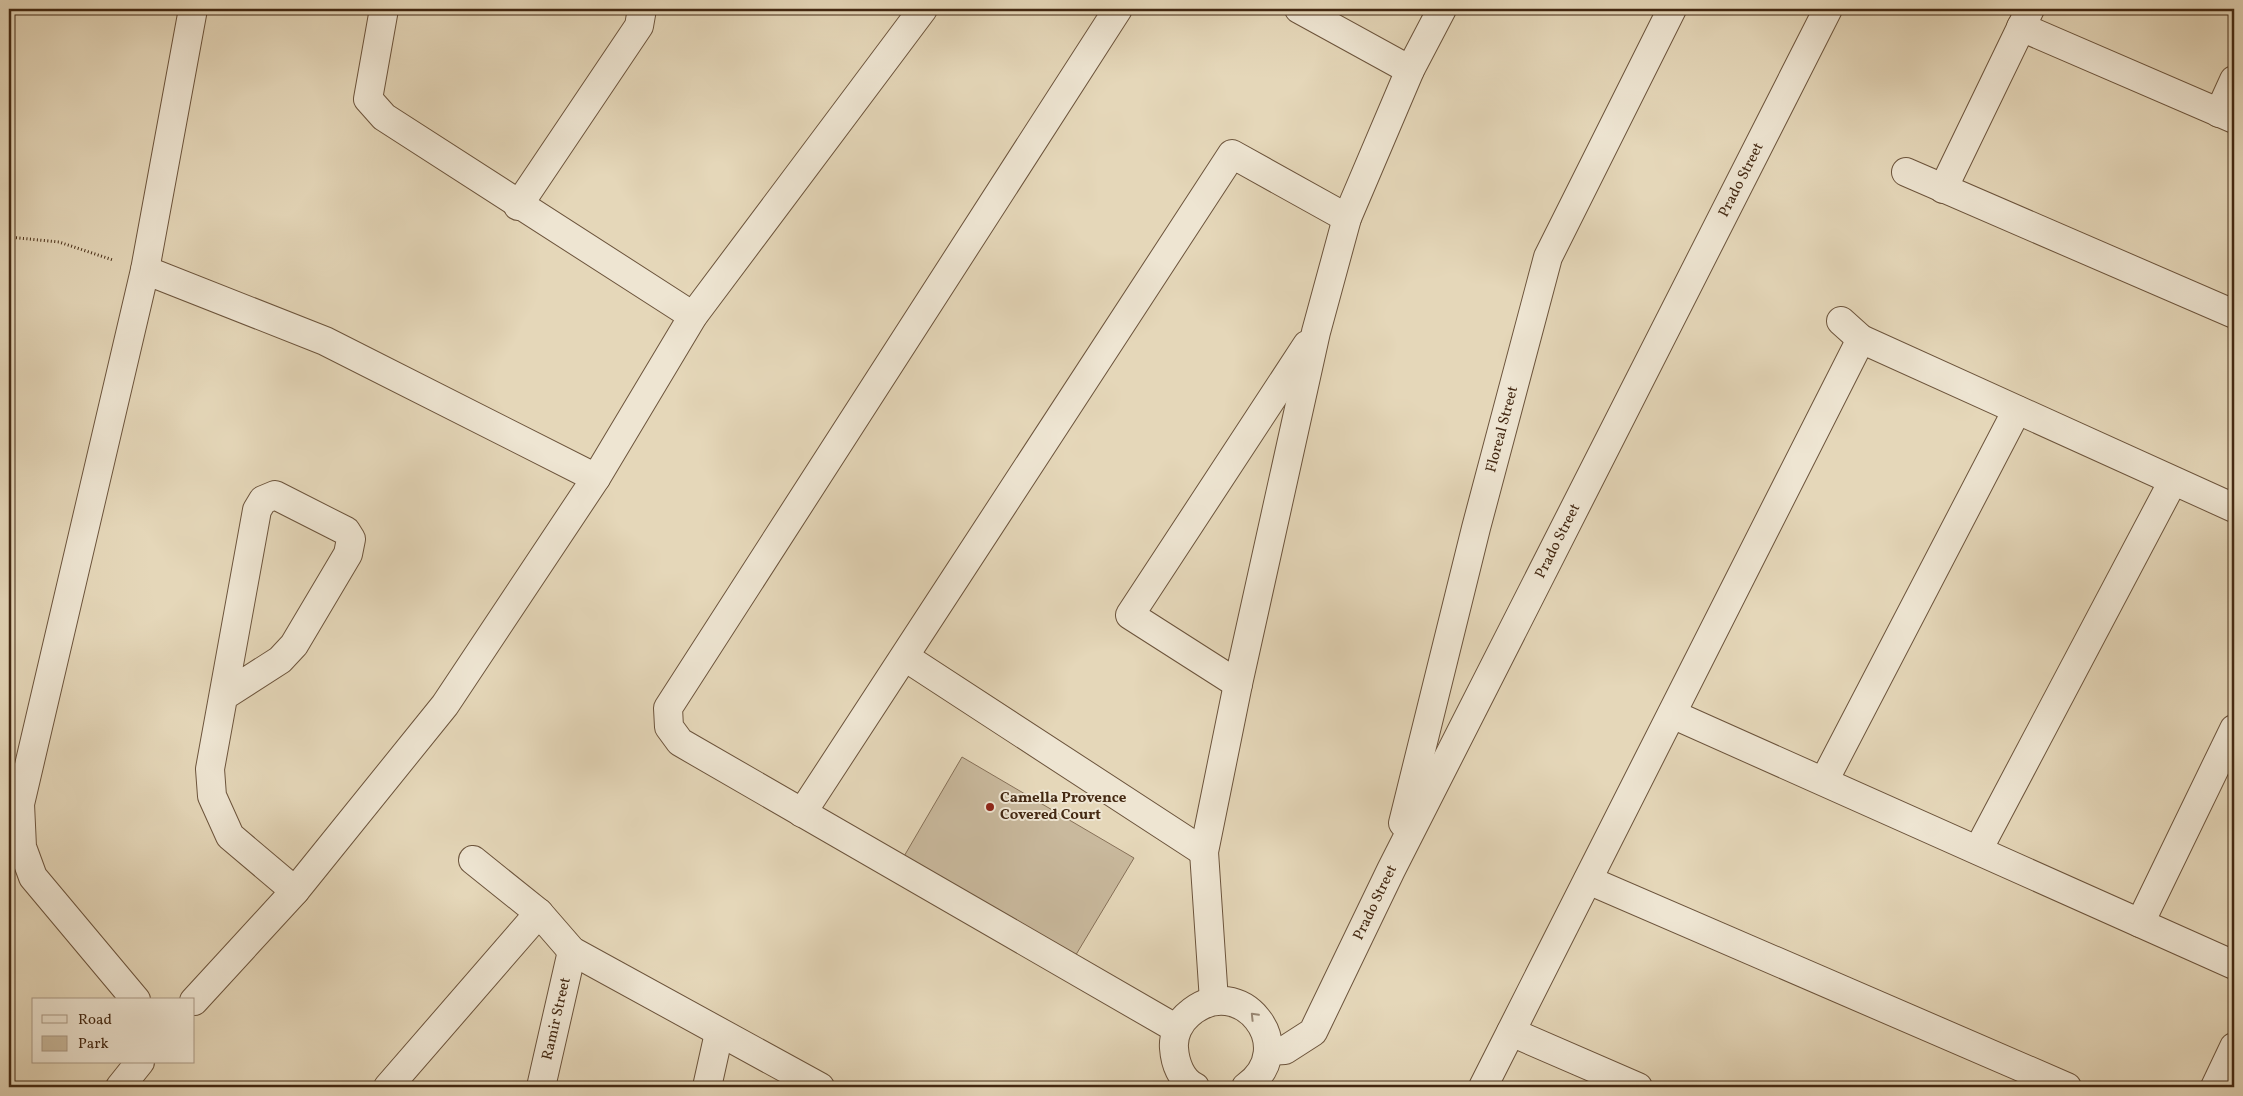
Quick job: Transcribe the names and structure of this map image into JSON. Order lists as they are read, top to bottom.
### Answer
{
  "streets": {
    "street": ["Prado Street", "Floreal Street", "Ramir Street"]
  },
  "crossings": [
    ["Prado Street", "Floreal Street"]
  ],
  "places": ["Camella Provence Covered Court"],
  "legend": ["Road", "Park"]
}
